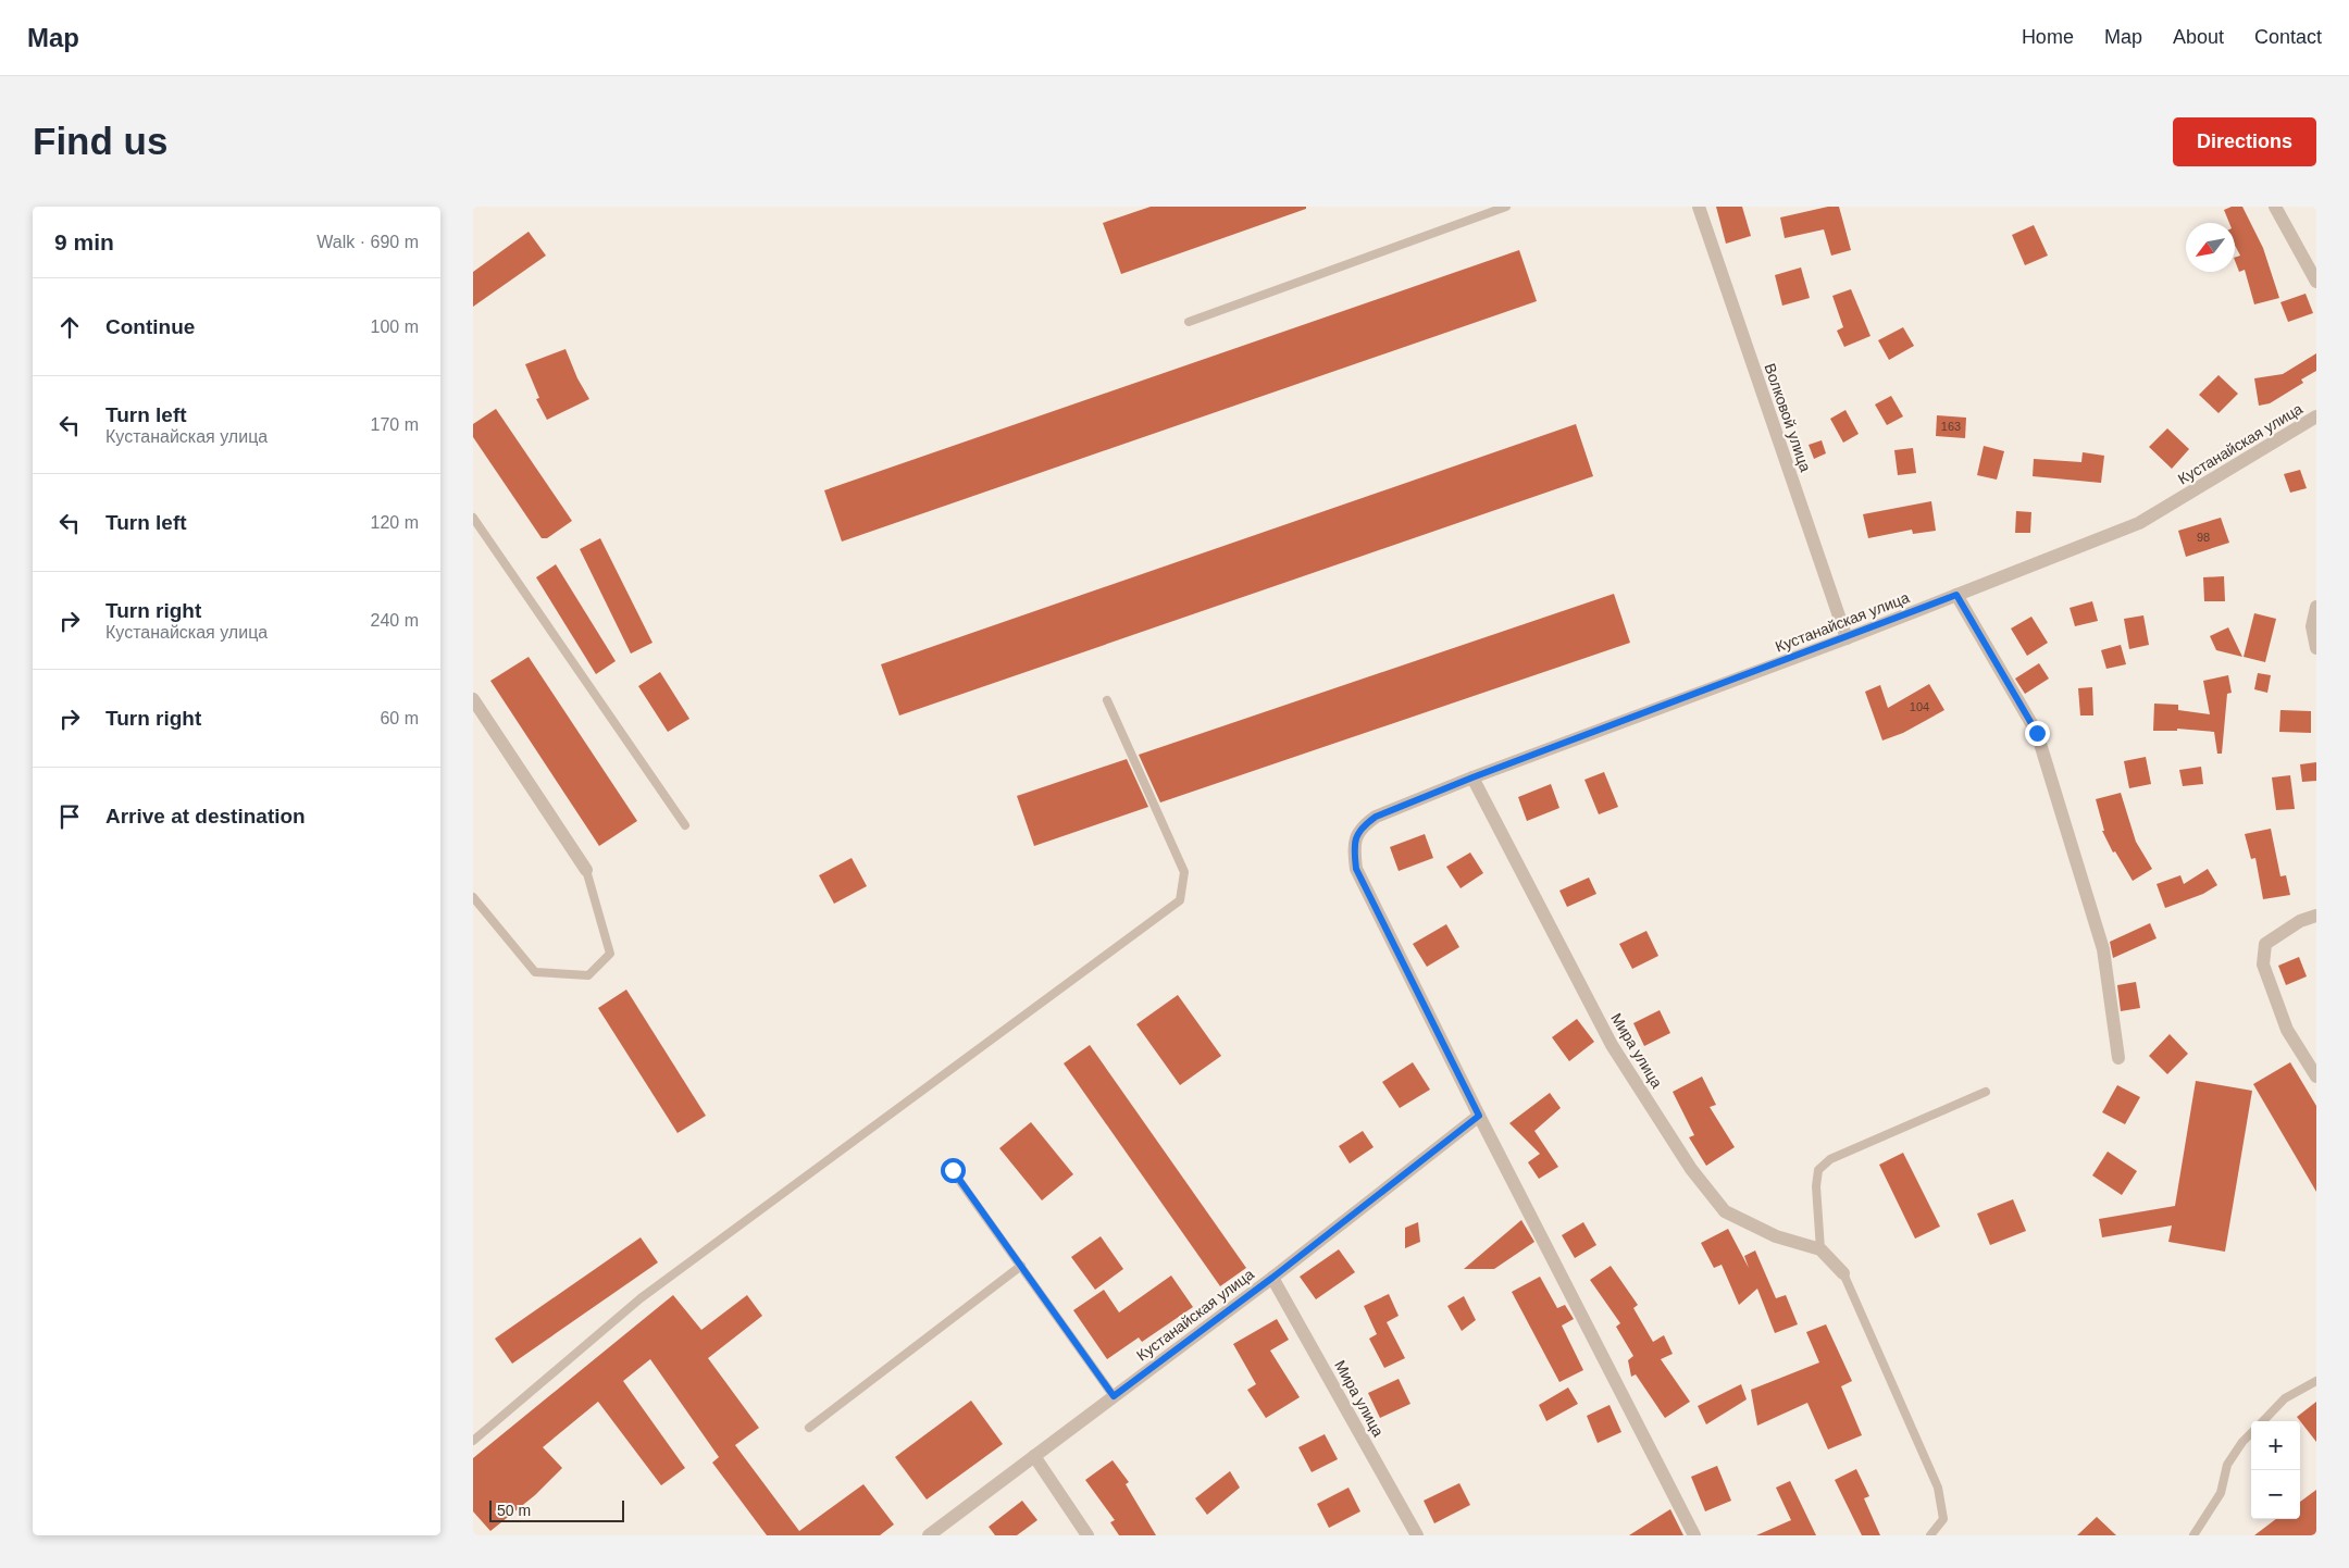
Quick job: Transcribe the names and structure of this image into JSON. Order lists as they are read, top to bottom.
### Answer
{
  "streets": {
    "street": ["Волковой улица", "Кустанайская улица", "Мира улица"]
  },
  "crossings": [
    ["Волковой улица", "Кустанайская улица"],
    ["Кустанайская улица", "Мира улица"]
  ],
  "house_numbers": ["163", "98", "104"],
  "scale_bar": "50 m",
  "north": "bottom left",
  "page": {
    "header": "Map",
    "nav": [
      "Home",
      "Map",
      "About",
      "Contact"
    ],
    "buttons": "Directions",
    "title": "Find us",
    "heading": ["9 min", "Walk · 690 m"],
    "list": [
      ["Continue", "100 m"],
      ["Turn left", "Кустанайская улица", "170 m"],
      ["Turn left", "120 m"],
      ["Turn right", "Кустанайская улица", "240 m"],
      ["Turn right", "60 m"],
      "Arrive at destination"
    ],
    "map_buttons": ["+", "−"],
    "scale": "50 m"
  }
}
